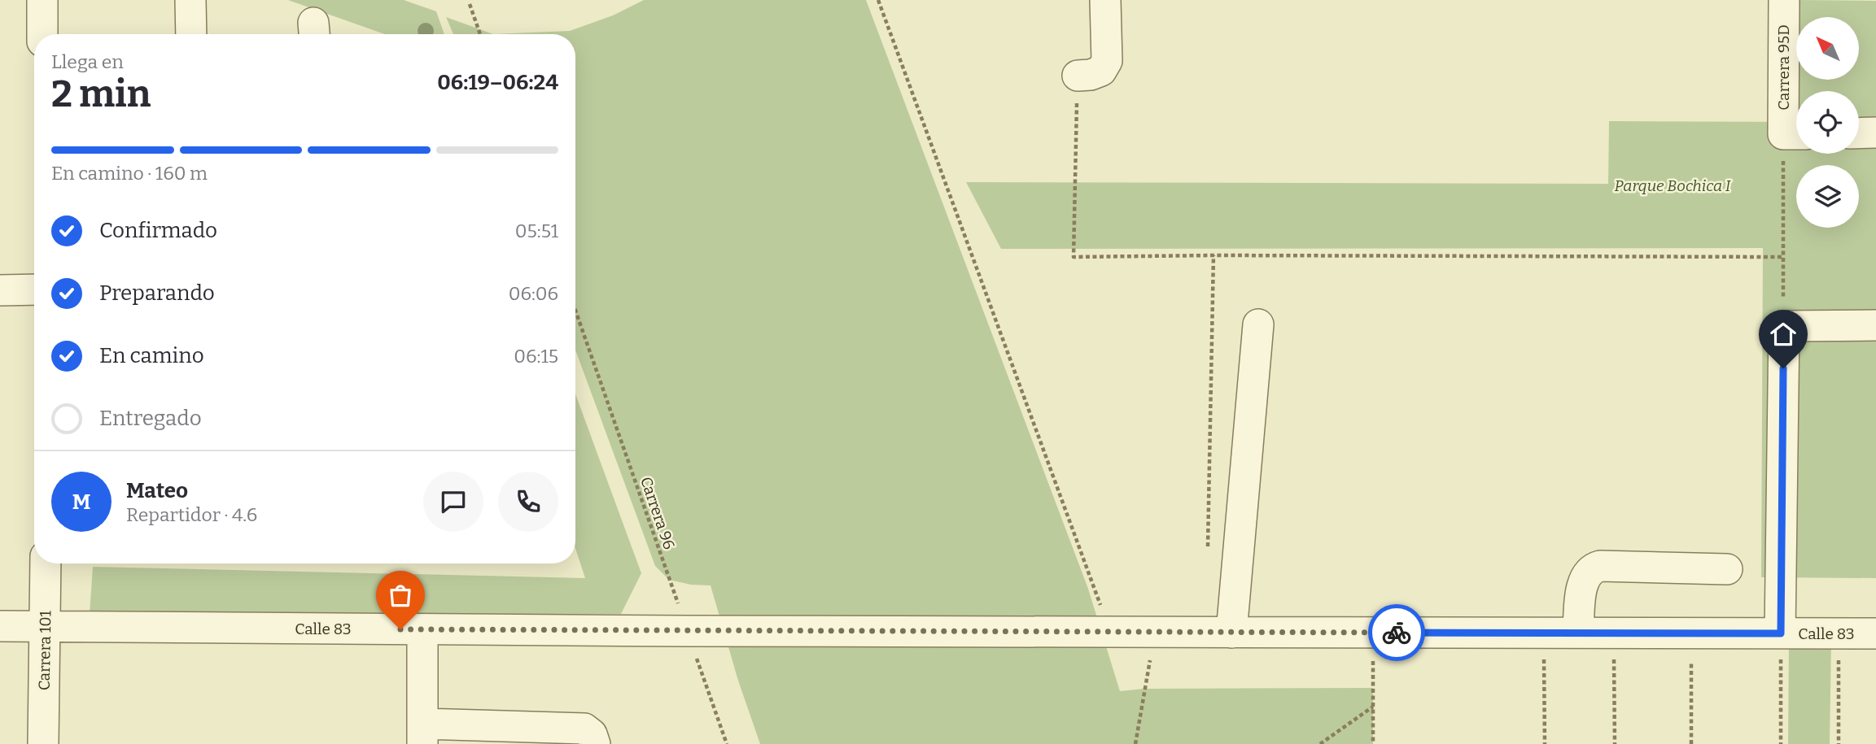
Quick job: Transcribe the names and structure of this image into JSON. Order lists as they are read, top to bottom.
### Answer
{
  "streets": {
    "street": ["Carrera 95D", "Calle 83", "Carrera 101"],
    "path": ["Carrera 96"]
  },
  "crossings": [
    ["Carrera 96", "Calle 83"],
    ["Calle 83", "Carrera 101"]
  ],
  "parks": ["Parque Bochica I"],
  "north": "top left",
  "page": {
    "heading": ["2 min", "Llega en", "06:19–06:24"],
    "panel": ["Mateo", "Repartidor · 4.6"],
    "bar": "En camino · 160 m",
    "list": [
      ["Confirmado", "05:51"],
      ["Preparando", "06:06"],
      ["En camino", "06:15"],
      "Entregado"
    ],
    "round": "M"
  }
}
